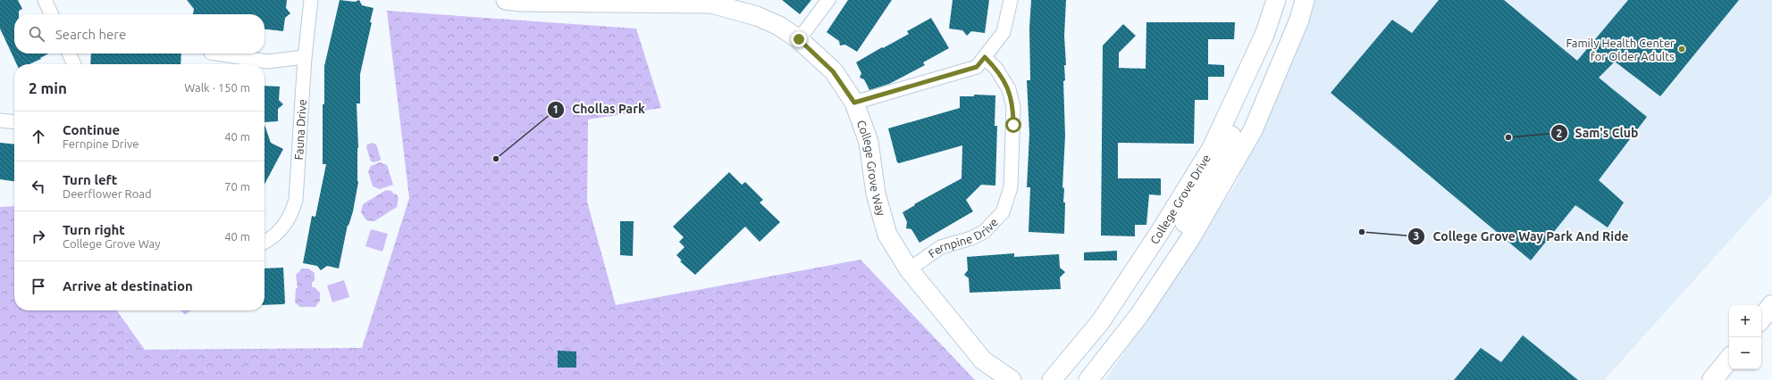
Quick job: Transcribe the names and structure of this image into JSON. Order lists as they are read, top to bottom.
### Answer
{
  "streets": {
    "main road": ["College Grove Way", "College Grove Drive"],
    "street": ["Fauna Drive", "Fernpine Drive"]
  },
  "crossings": [
    ["College Grove Way", "Fernpine Drive"]
  ],
  "places": [
    "Family Health Center for Older Adults",
    "Sam's Club",
    "Chollas Park",
    "College Grove Way Park And Ride"
  ],
  "page": {
    "search": "Search here",
    "heading": ["2 min", "Walk · 150 m"],
    "list": [
      ["Continue", "Fernpine Drive", "40 m"],
      ["Turn left", "Deerflower Road", "70 m"],
      ["Turn right", "College Grove Way", "40 m"],
      "Arrive at destination"
    ],
    "map_buttons": ["+", "−"]
  }
}
